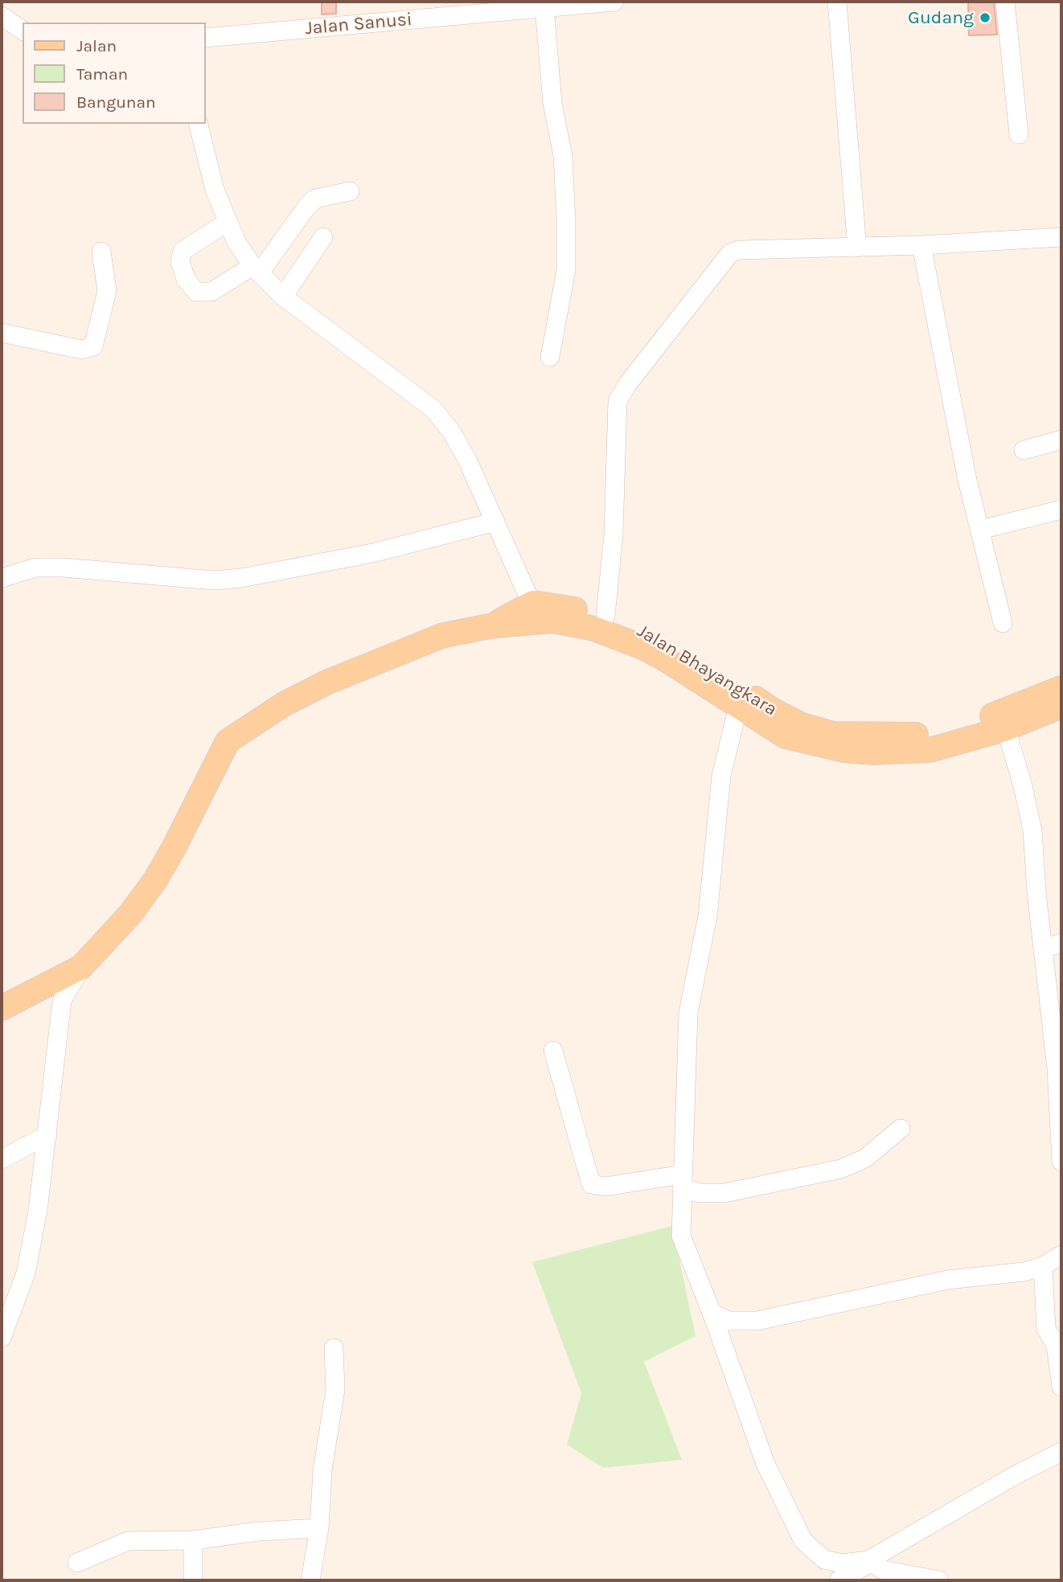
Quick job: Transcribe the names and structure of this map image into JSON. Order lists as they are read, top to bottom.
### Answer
{
  "streets": {
    "main road": ["Jalan Bhayangkara"],
    "street": ["Jalan Sanusi"]
  },
  "places": ["Gudang"],
  "legend": ["Jalan", "Taman", "Bangunan"]
}
